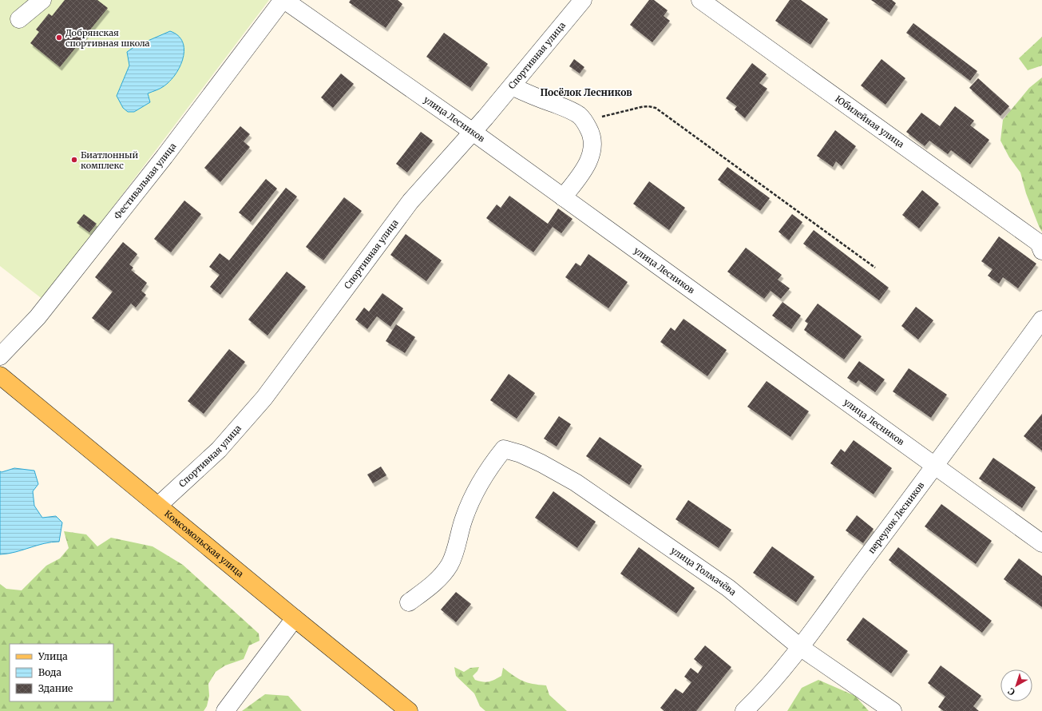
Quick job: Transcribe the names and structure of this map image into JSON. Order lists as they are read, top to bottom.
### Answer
{
  "streets": {
    "main road": ["Комсомольская улица"],
    "street": [
      "Спортивная улица",
      "улица Лесников",
      "Юбилейная улица",
      "Фестивальная улица",
      "переулок Лесников",
      "улица Толмачёва"
    ]
  },
  "crossings": [
    ["Спортивная улица", "улица Лесников"],
    ["Спортивная улица", "Комсомольская улица"],
    ["улица Лесников", "Фестивальная улица"],
    ["улица Лесников", "переулок Лесников"],
    ["переулок Лесников", "улица Толмачёва"]
  ],
  "districts": ["Посёлок Лесников"],
  "places": ["Добрянская спортивная школа", "Биатлонный комплекс"],
  "legend": ["Улица", "Вода", "Здание"],
  "north": "bottom left"
}
